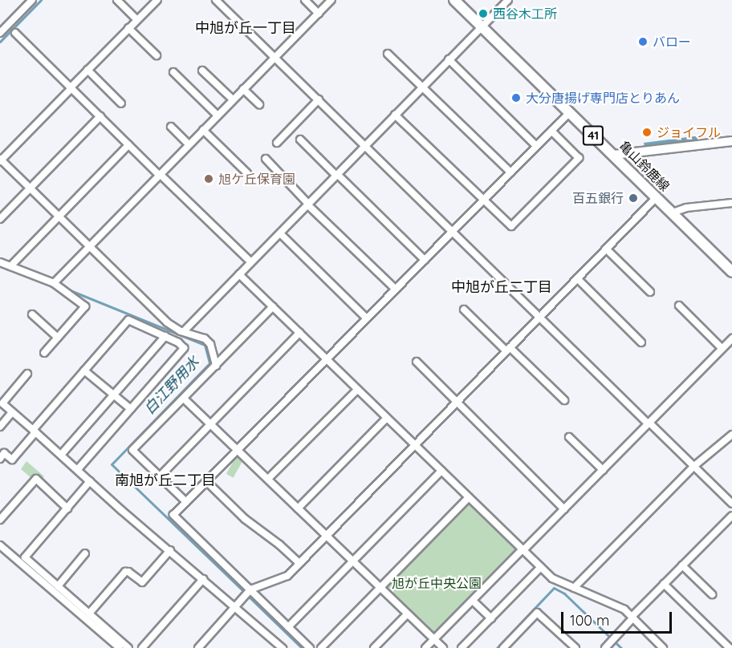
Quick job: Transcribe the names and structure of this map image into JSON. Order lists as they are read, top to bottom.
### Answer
{
  "streets": {
    "main road": ["41", "亀山鈴鹿線"]
  },
  "districts": ["中旭が丘一丁目", "中旭が丘二丁目", "南旭が丘二丁目"],
  "water": ["白江野用水"],
  "parks": ["旭が丘中央公園"],
  "places": [
    "西谷木工所",
    "バロー",
    "大分唐揚げ専門店とりあん",
    "ジョイフル",
    "旭ケ丘保育園",
    "百五銀行"
  ],
  "scale_bar": "100 m"
}
